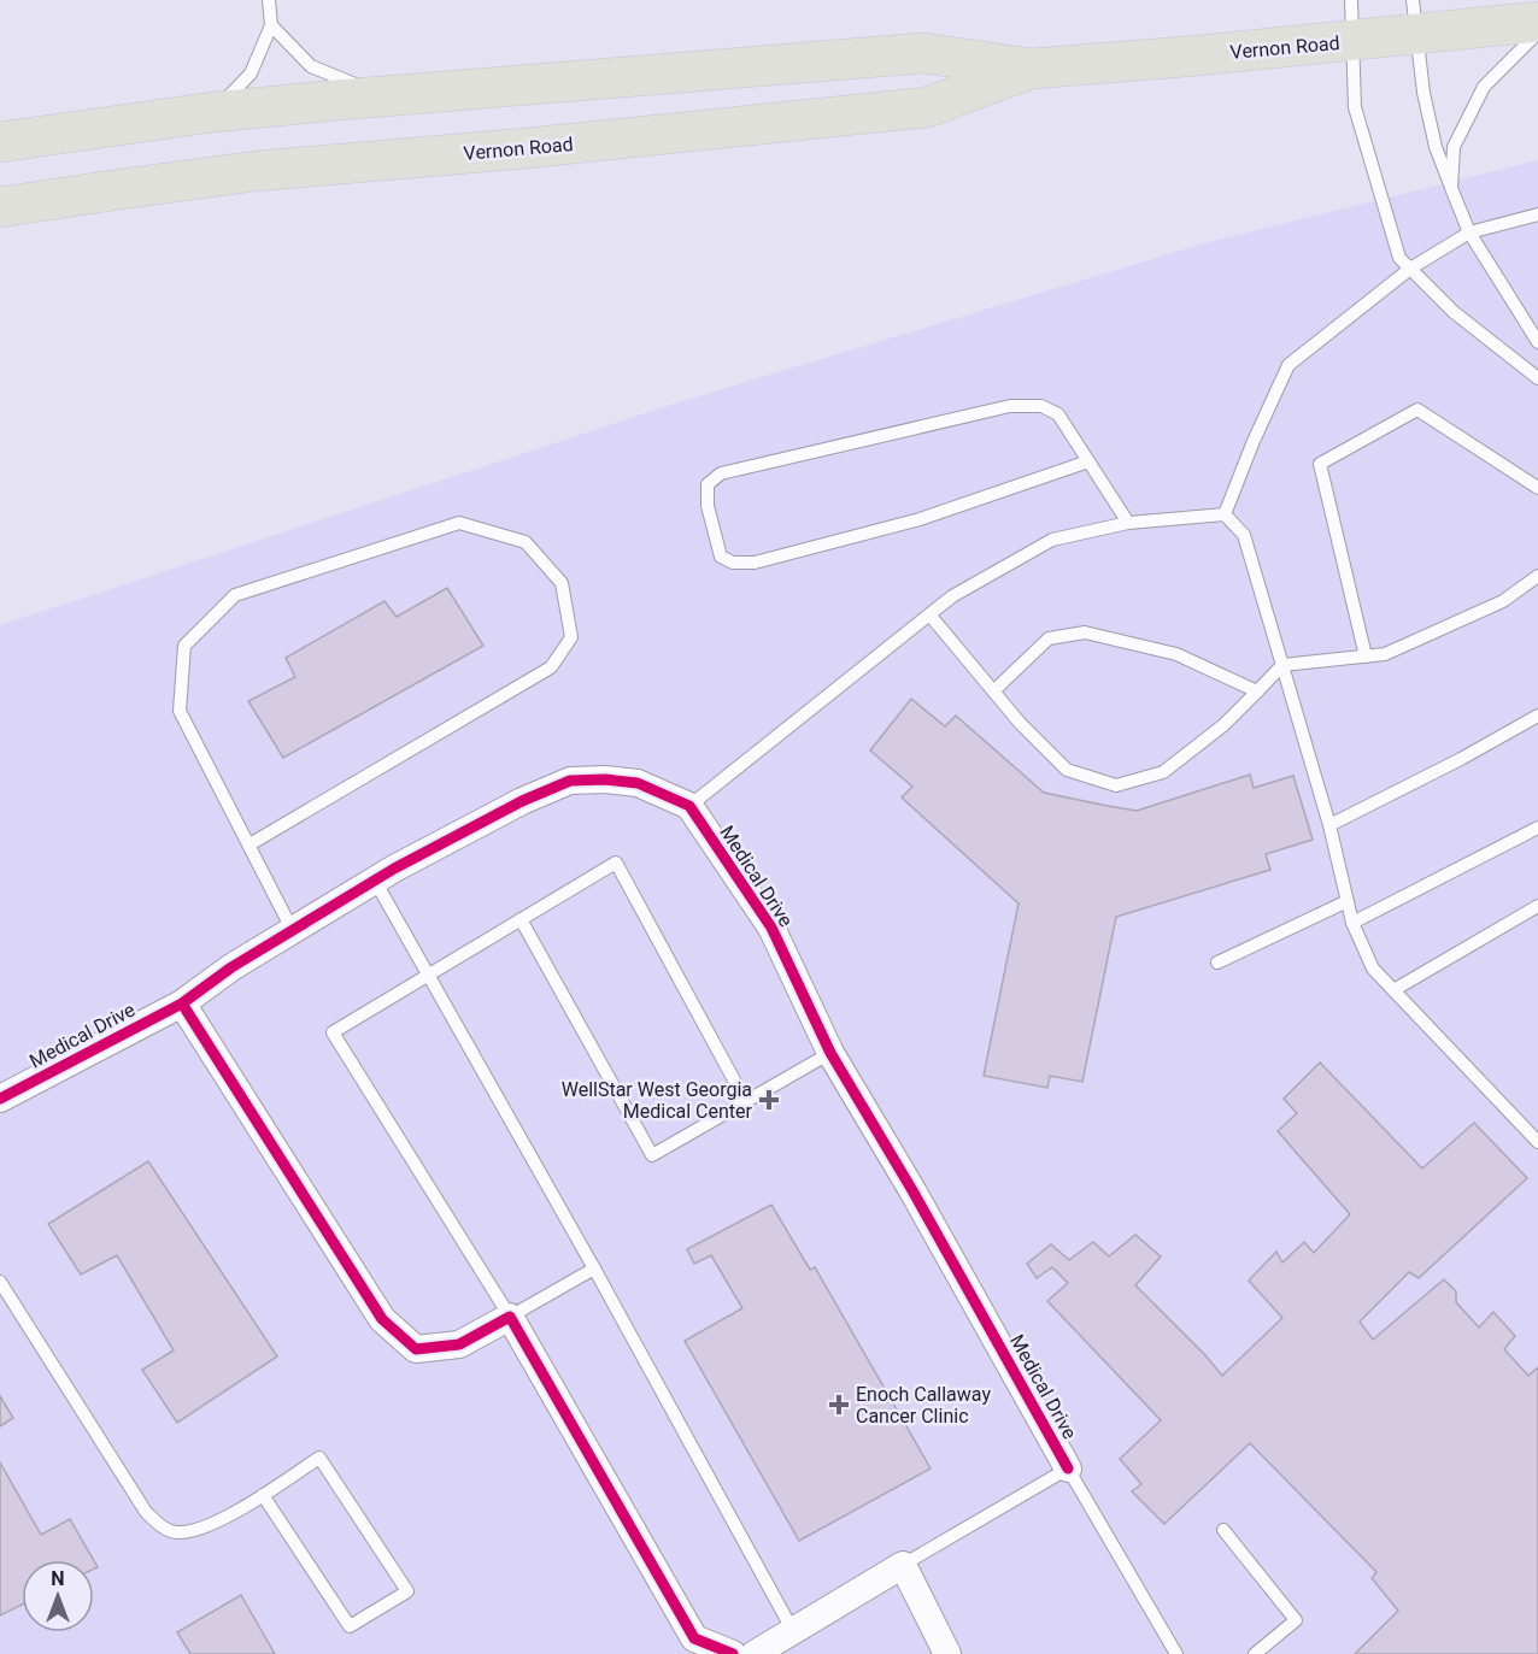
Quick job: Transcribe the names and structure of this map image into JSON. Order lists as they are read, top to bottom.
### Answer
{
  "streets": {
    "main road": ["Vernon Road"],
    "street": ["Medical Drive"]
  },
  "places": {
    "health": ["WellStar West Georgia Medical Center", "Enoch Callaway Cancer Clinic"]
  },
  "north": "top"
}
